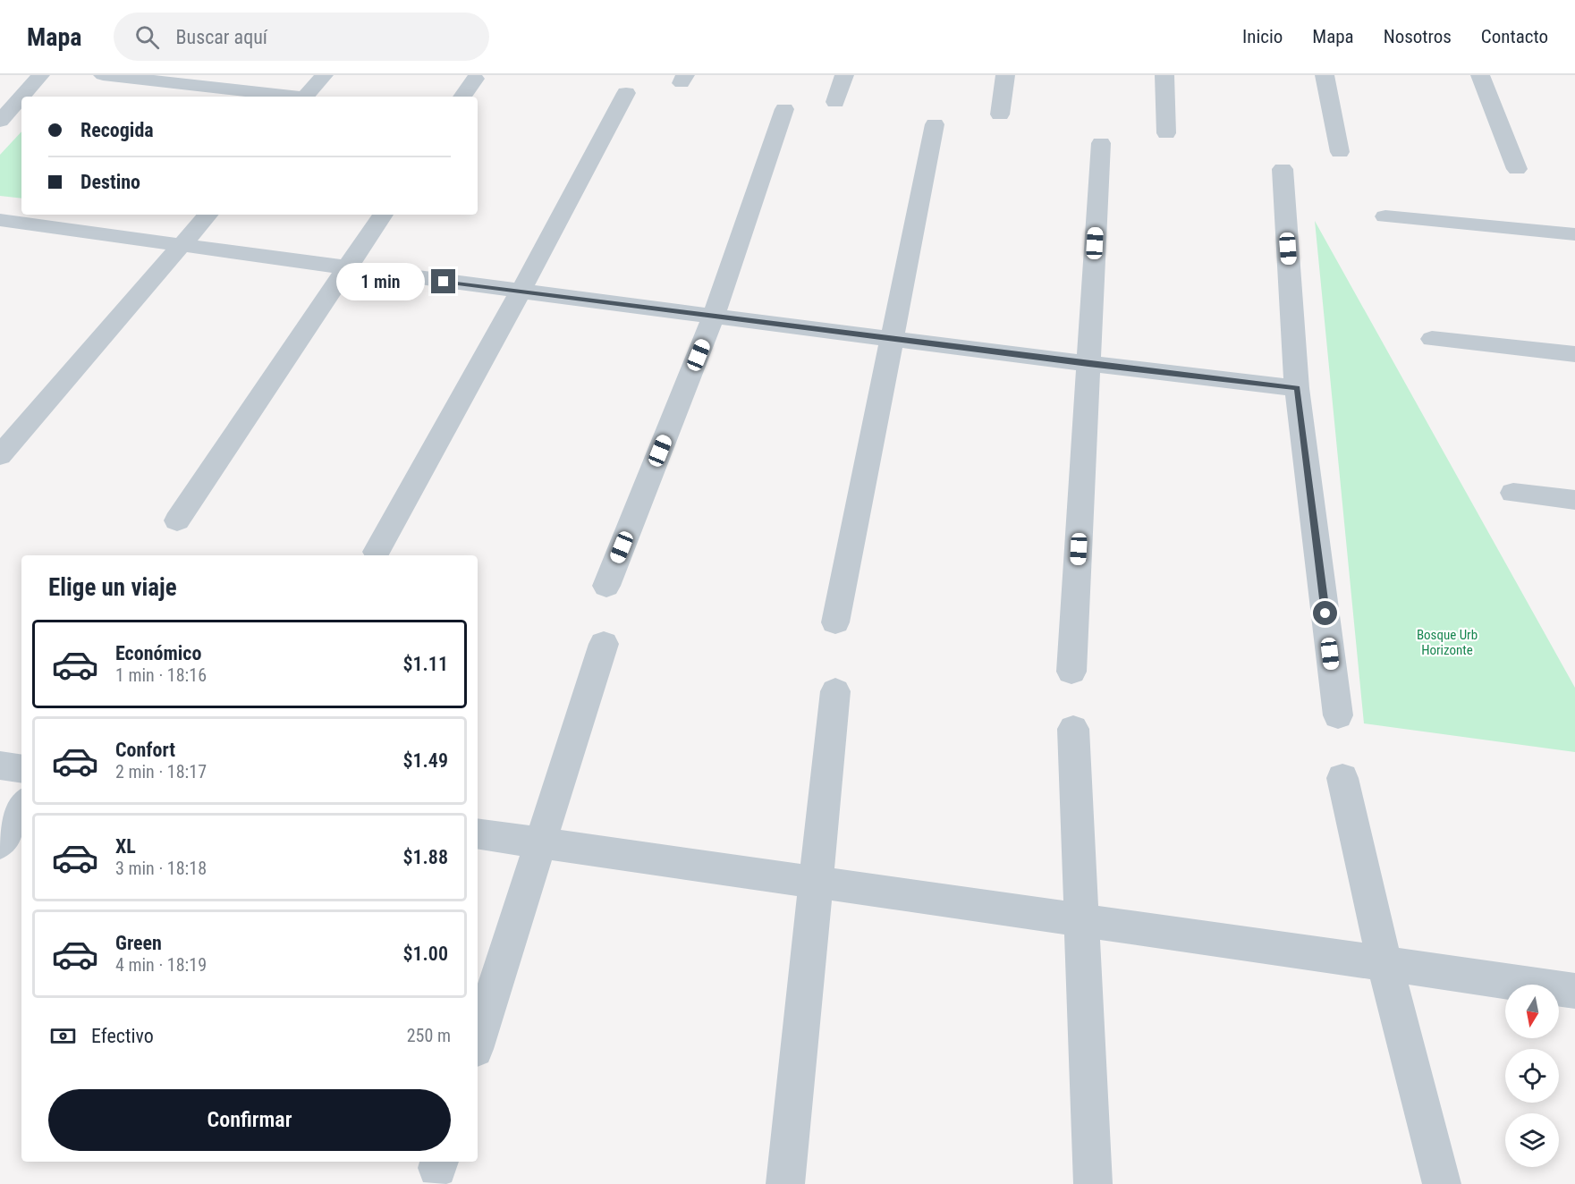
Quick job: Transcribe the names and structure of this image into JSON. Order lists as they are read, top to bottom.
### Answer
{
  "parks": ["Bosque Urb Horizonte"],
  "north": "bottom",
  "page": {
    "header": "Mapa",
    "search": "Buscar aquí",
    "nav": [
      "Inicio",
      "Mapa",
      "Nosotros",
      "Contacto"
    ],
    "banner": ["Recogida", "Destino"],
    "bubble": "1 min",
    "heading": "Elige un viaje",
    "list": [
      {
        "name": "Económico",
        "note": "1 min · 18:16",
        "value": "$1.11"
      },
      {
        "name": "Confort",
        "note": "2 min · 18:17",
        "value": "$1.49"
      },
      {
        "name": "XL",
        "note": "3 min · 18:18",
        "value": "$1.88"
      },
      {
        "name": "Green",
        "note": "4 min · 18:19",
        "value": "$1.00"
      }
    ],
    "pay": ["Efectivo", "250 m"],
    "buttons": "Confirmar"
  }
}
